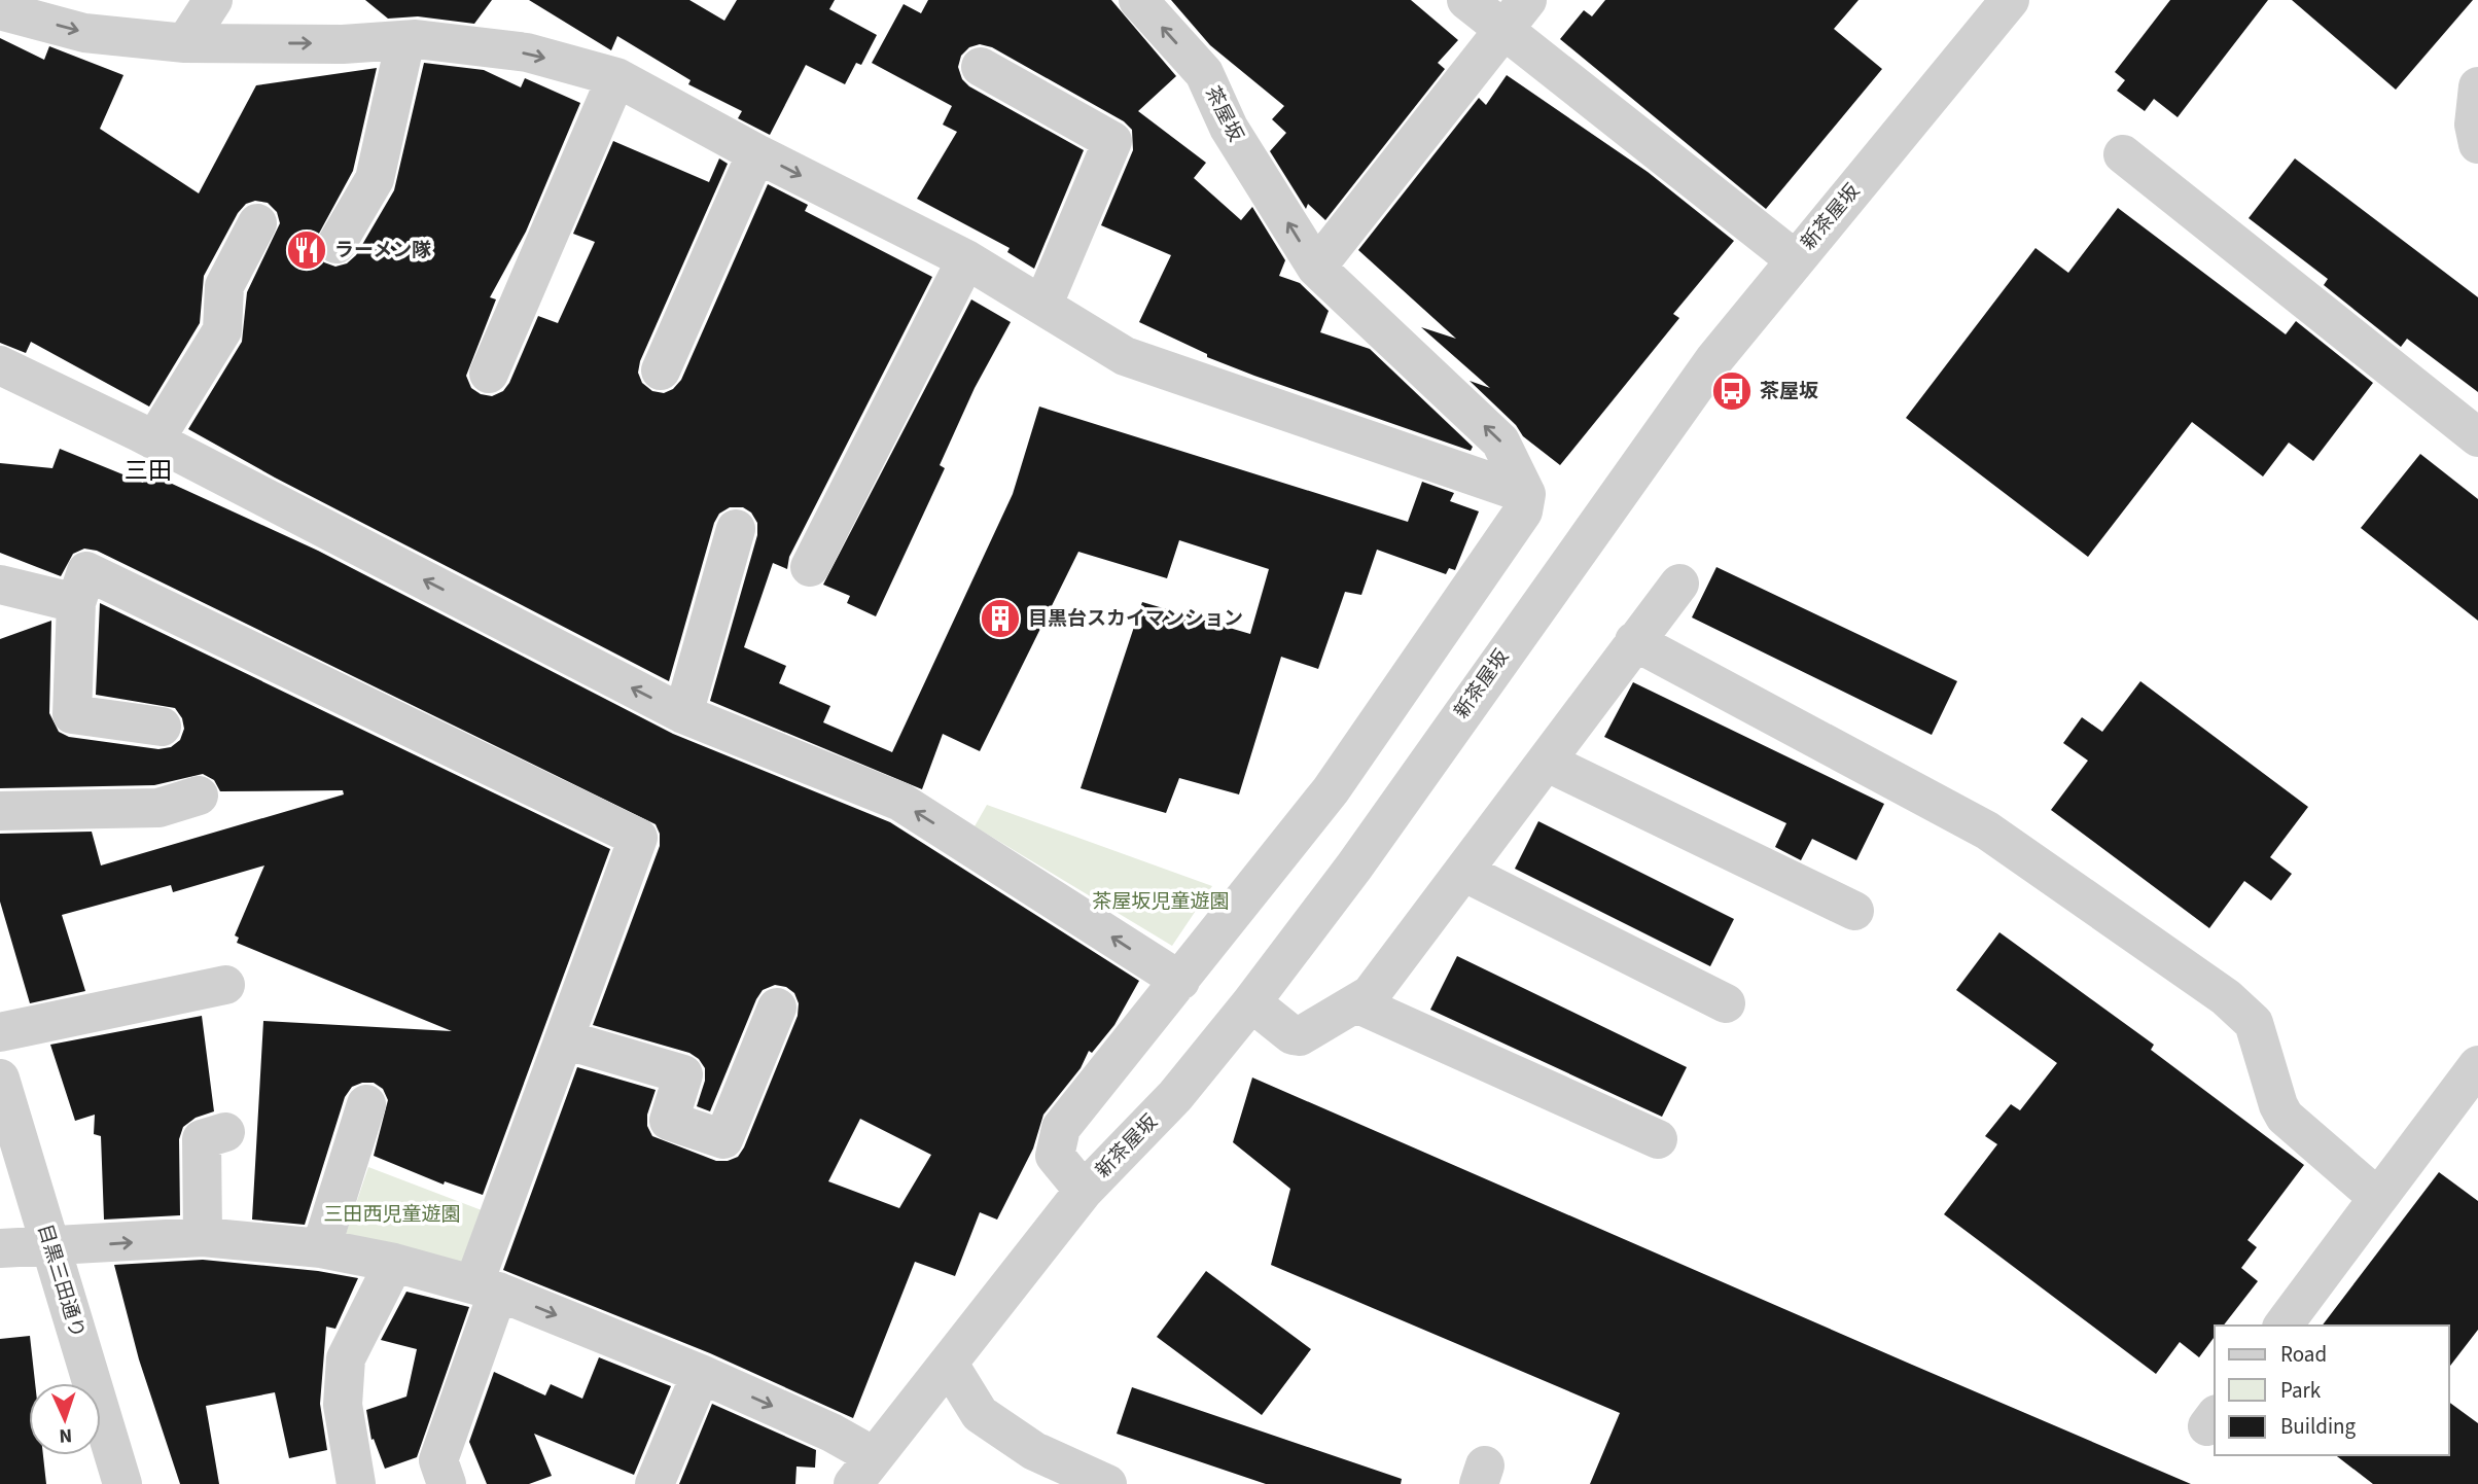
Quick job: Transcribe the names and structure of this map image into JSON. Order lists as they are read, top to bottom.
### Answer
{
  "streets": {
    "street": ["茶屋坂", "新茶屋坂", "目黒三田通り"]
  },
  "districts": ["三田"],
  "parks": ["茶屋坂児童遊園", "三田西児童遊園"],
  "places": {
    "restaurant": ["ラーメン隊"],
    "bus stop": ["茶屋坂"],
    "building": ["目黒台スカイマンション"]
  },
  "legend": ["Road", "Park", "Building"],
  "north": "bottom"
}
